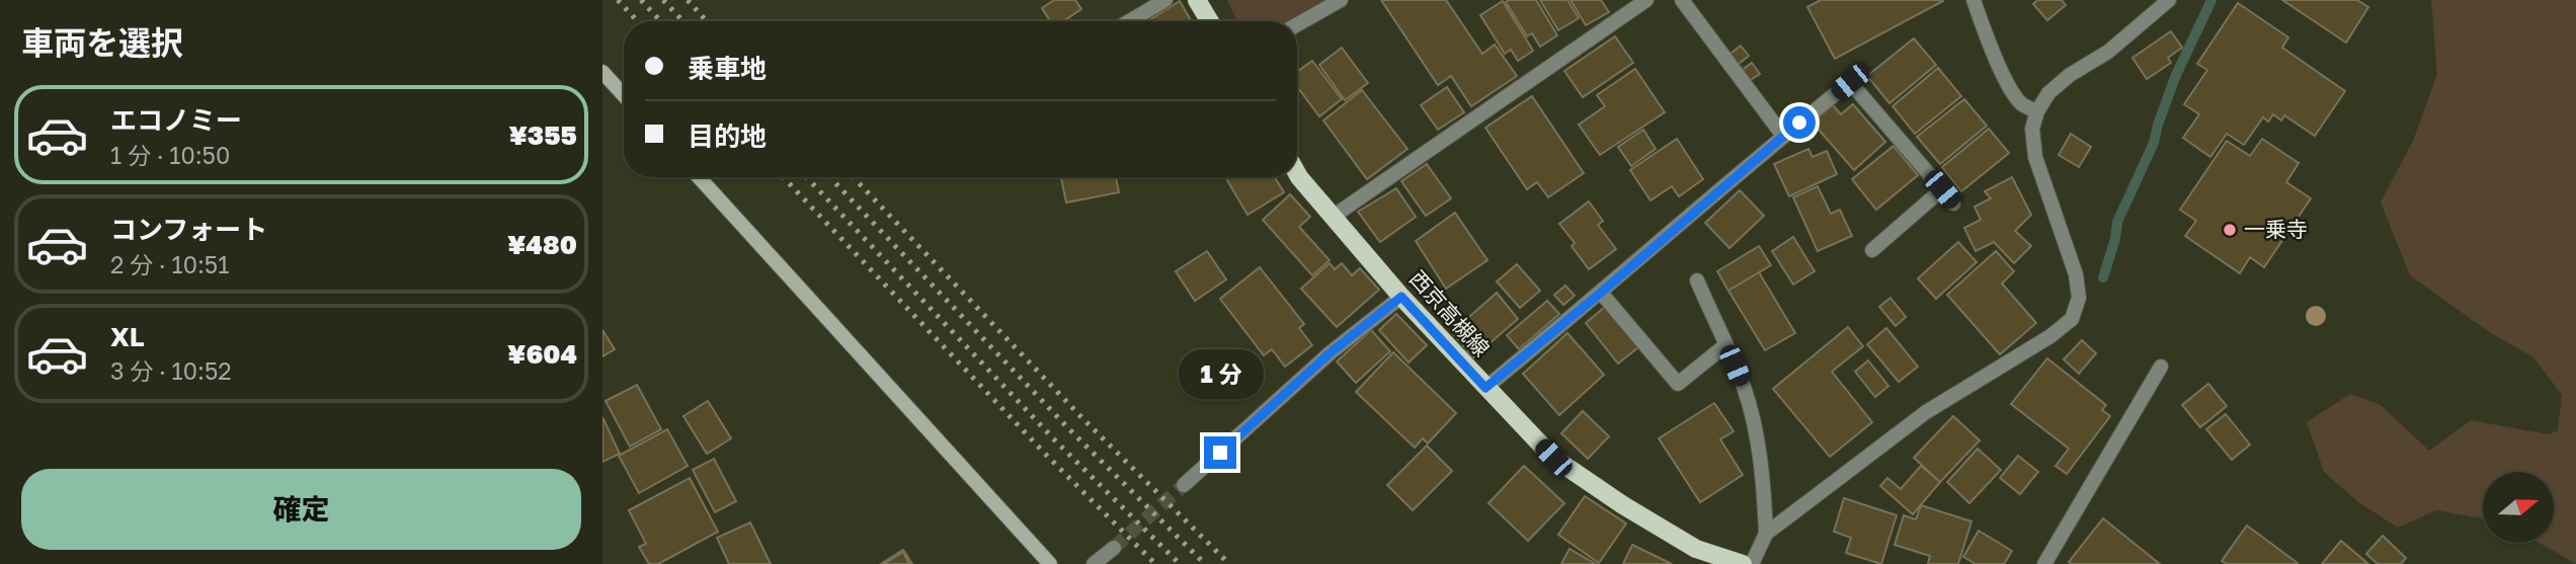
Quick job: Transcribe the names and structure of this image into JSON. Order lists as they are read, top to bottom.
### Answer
{
  "streets": {
    "main road": ["西京高槻線"]
  },
  "places": ["一乗寺"],
  "north": "right",
  "page": {
    "heading": "車両を選択",
    "banner": ["乗車地", "目的地"],
    "list": [
      {
        "name": "エコノミー",
        "note": "1 分 · 10:50",
        "value": "¥355"
      },
      {
        "name": "コンフォート",
        "note": "2 分 · 10:51",
        "value": "¥480"
      },
      {
        "name": "XL",
        "note": "3 分 · 10:52",
        "value": "¥604"
      }
    ],
    "bubble": "1 分",
    "buttons": "確定"
  }
}
